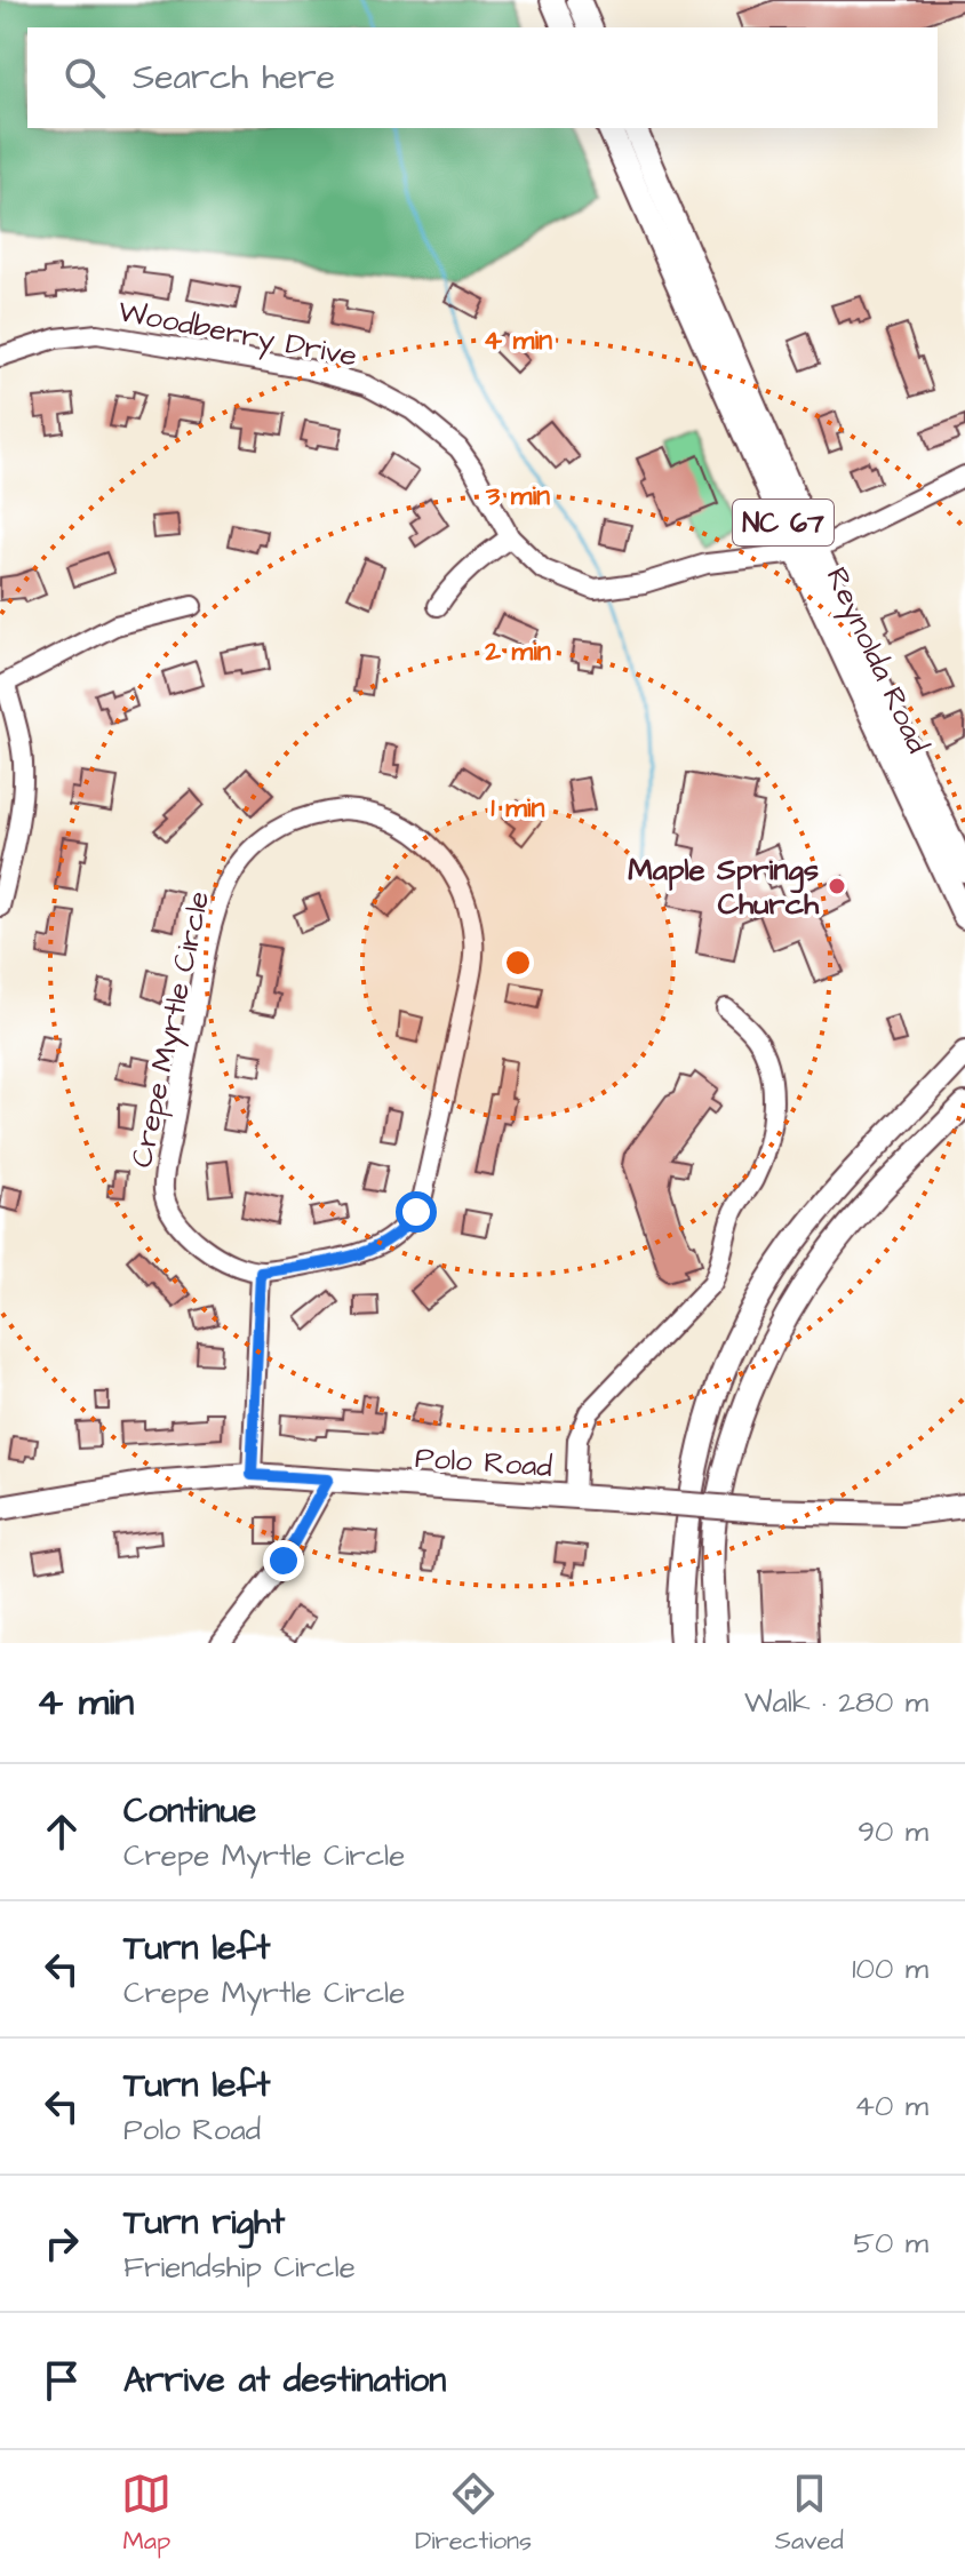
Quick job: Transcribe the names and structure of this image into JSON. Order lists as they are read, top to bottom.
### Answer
{
  "streets": {
    "main road": ["NC 67", "Reynolda Road", "Polo Road"],
    "street": ["Woodberry Drive", "Crepe Myrtle Circle"]
  },
  "crossings": [
    ["Woodberry Drive", "Reynolda Road"]
  ],
  "places": ["Maple Springs Church"],
  "page": {
    "search": "Search here",
    "heading": ["4 min", "Walk · 280 m"],
    "list": [
      ["Continue", "Crepe Myrtle Circle", "90 m"],
      ["Turn left", "Crepe Myrtle Circle", "100 m"],
      ["Turn left", "Polo Road", "40 m"],
      ["Turn right", "Friendship Circle", "50 m"],
      "Arrive at destination"
    ],
    "nav": ["Map", "Directions", "Saved"]
  },
  "rings": [
    "4 min",
    "3 min",
    "2 min",
    "1 min"
  ]
}
